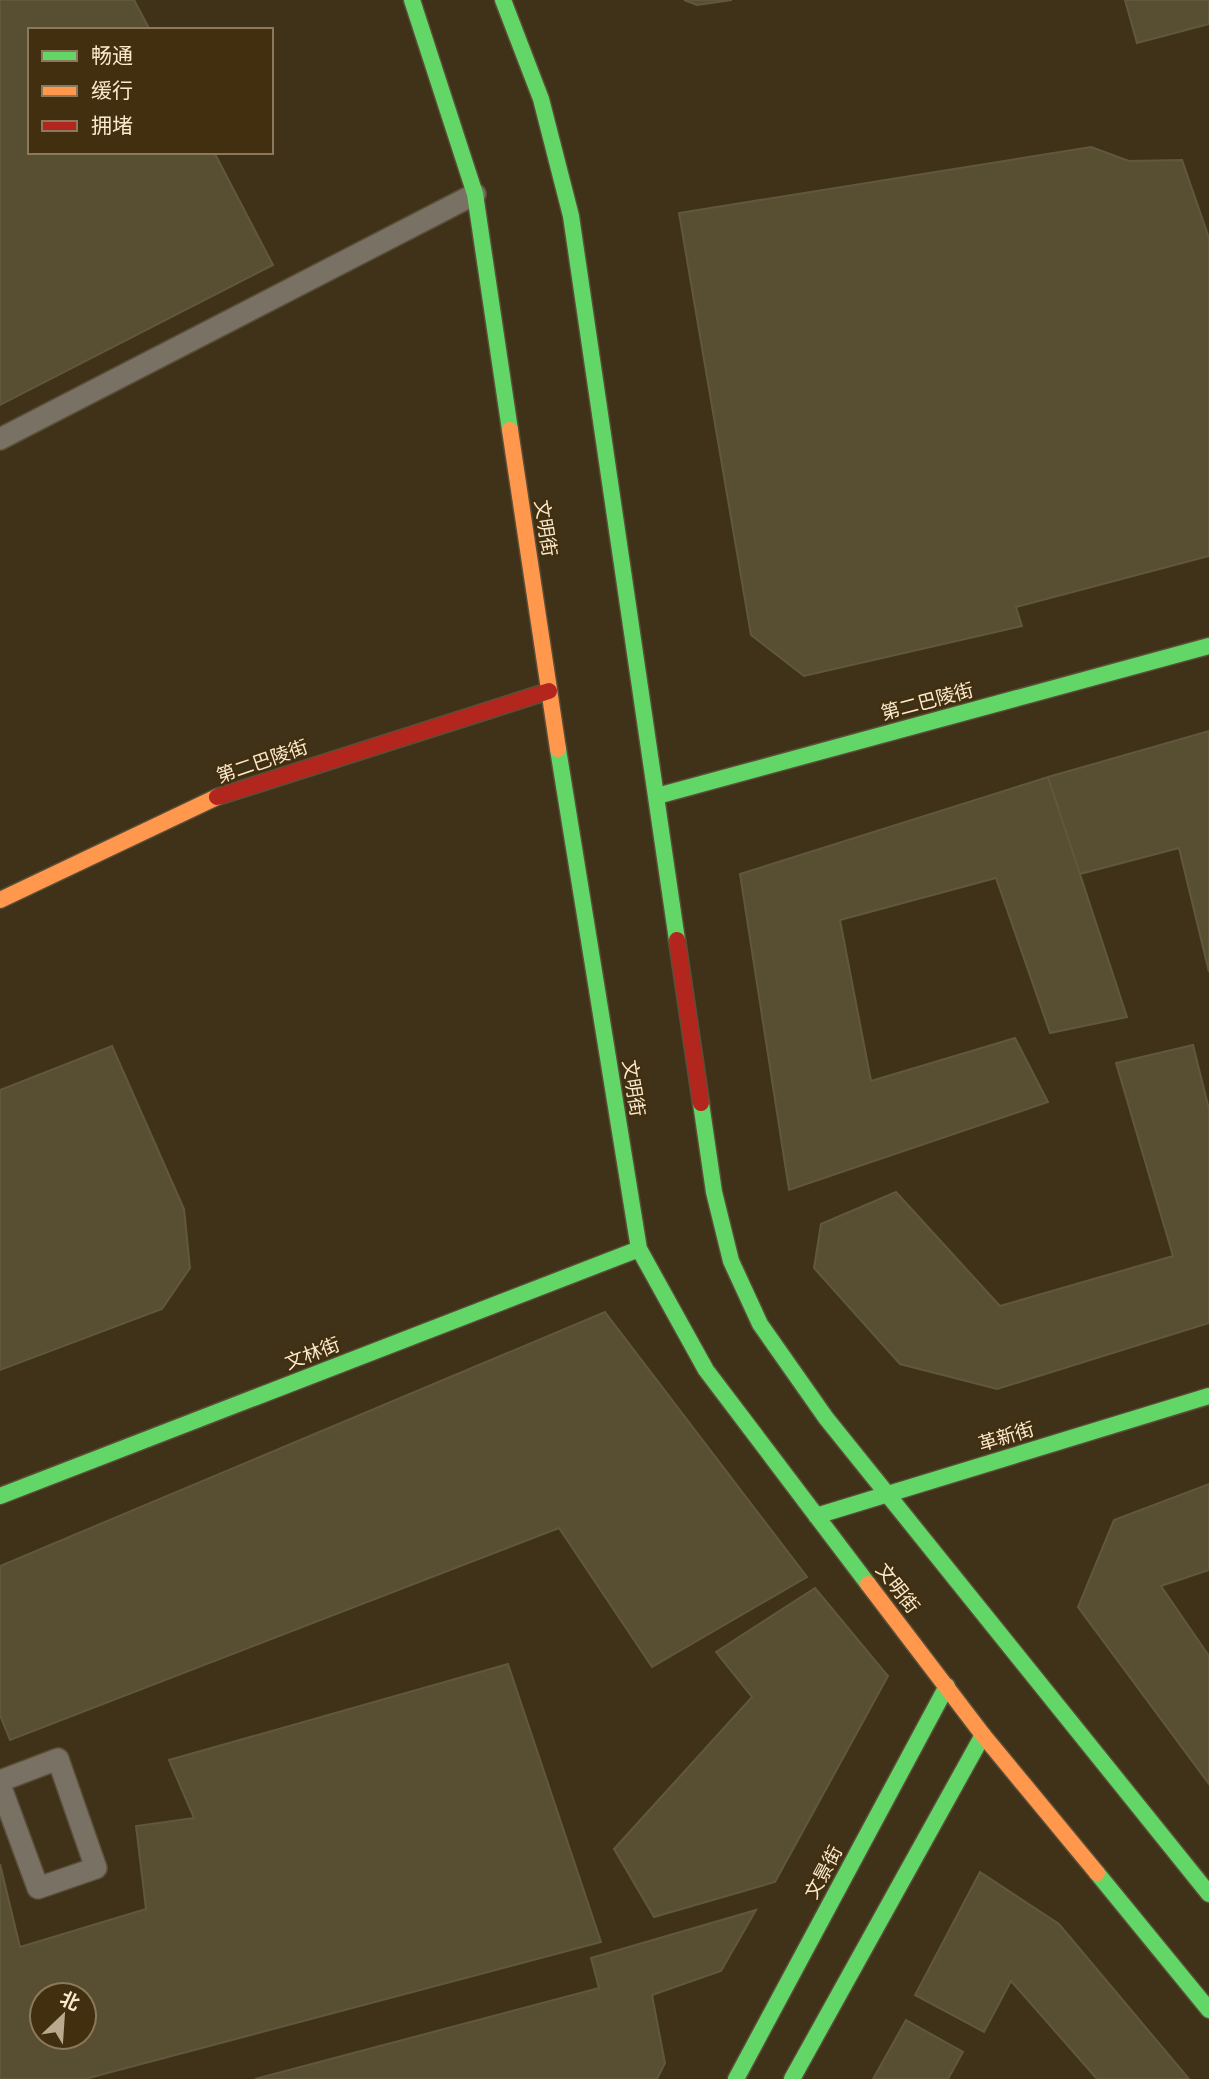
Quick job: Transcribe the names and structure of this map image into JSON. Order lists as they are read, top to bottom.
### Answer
{
  "streets": {
    "main road": [
      "文明街",
      "第二巴陵街",
      "文林街",
      "革新街",
      "文景街"
    ]
  },
  "crossings": [
    ["文明街", "第二巴陵街"],
    ["文明街", "文林街"],
    ["文明街", "革新街"],
    ["文明街", "文景街"]
  ],
  "legend": ["畅通", "缓行", "拥堵"],
  "north": "top right"
}
